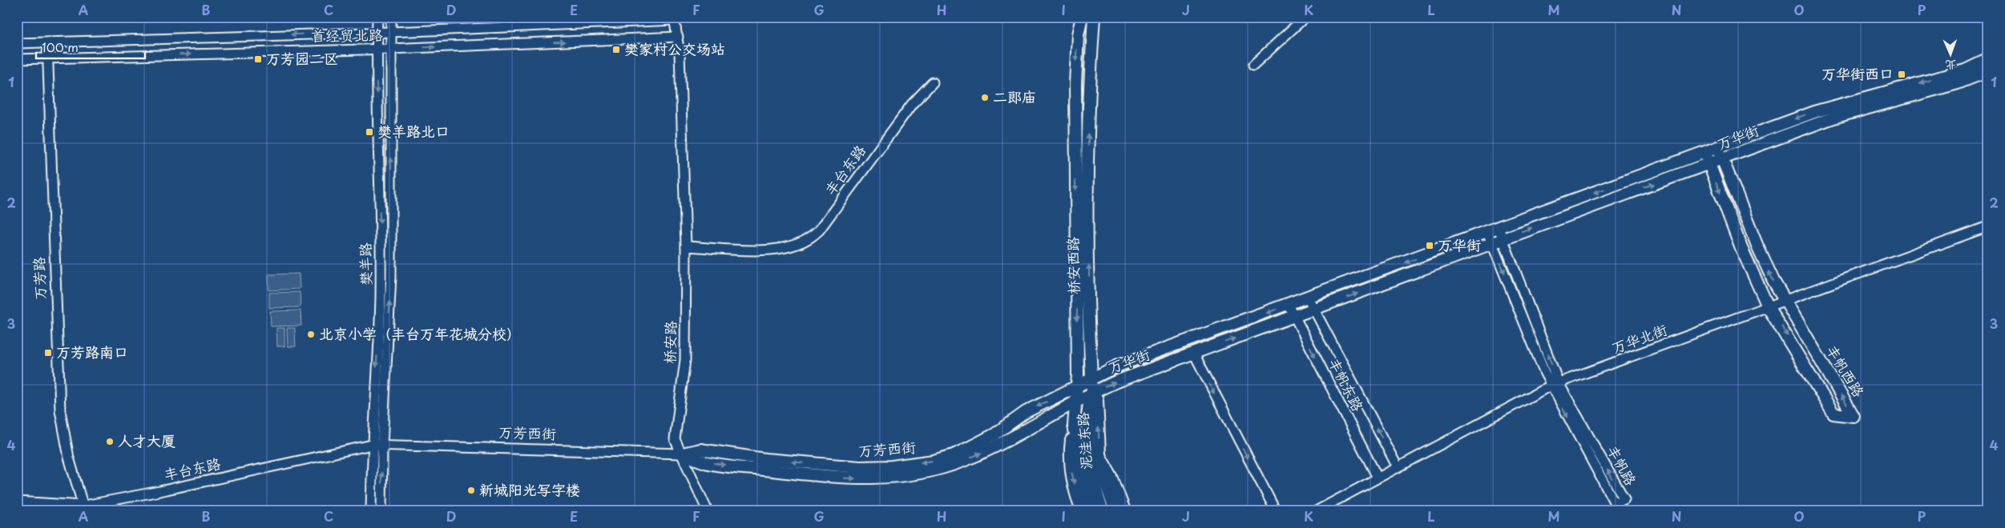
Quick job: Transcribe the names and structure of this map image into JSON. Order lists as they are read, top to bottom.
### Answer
{
  "streets": {
    "main road": [
      "万华街",
      "桥安西路",
      "丰帆西路",
      "万芳西街",
      "泥洼东路"
    ],
    "street": [
      "首经贸北路",
      "丰台东路",
      "樊羊路",
      "万芳路",
      "万华北街",
      "桥安路",
      "丰帆东路",
      "丰帆路"
    ]
  },
  "crossings": [
    ["首经贸北路", "樊羊路"],
    ["首经贸北路", "万芳路"],
    ["首经贸北路", "桥安路"],
    ["万华街", "桥安西路"],
    ["万华街", "丰帆西路"],
    ["万华街", "丰帆东路"],
    ["万华街", "万芳西街"],
    ["万华街", "泥洼东路"],
    ["万华街", "丰帆路"],
    ["丰台东路", "樊羊路"],
    ["丰台东路", "万芳路"],
    ["丰台东路", "桥安路"],
    ["丰台东路", "万芳西街"],
    ["樊羊路", "万芳西街"],
    ["桥安西路", "万芳西街"],
    ["桥安西路", "泥洼东路"],
    ["万华北街", "丰帆西路"],
    ["万华北街", "丰帆东路"],
    ["万华北街", "丰帆路"],
    ["桥安路", "万芳西街"]
  ],
  "places": {
    "transit": [
      "樊家村公交场站",
      "万芳园二区",
      "万华街西口",
      "樊羊路北口",
      "万华街",
      "万芳路南口"
    ],
    "other": [
      "二郎庙",
      "北京小学（丰台万年花城分校）",
      "人才大厦",
      "新城阳光写字楼"
    ]
  },
  "scale_bar": "100 m",
  "north": "bottom",
  "grid": {
    "columns": [
      "A",
      "B",
      "C",
      "D",
      "E",
      "F",
      "G",
      "H",
      "I",
      "J",
      "K",
      "L",
      "M",
      "N",
      "O",
      "P"
    ],
    "rows": [
      "1",
      "2",
      "3",
      "4"
    ]
  }
}
